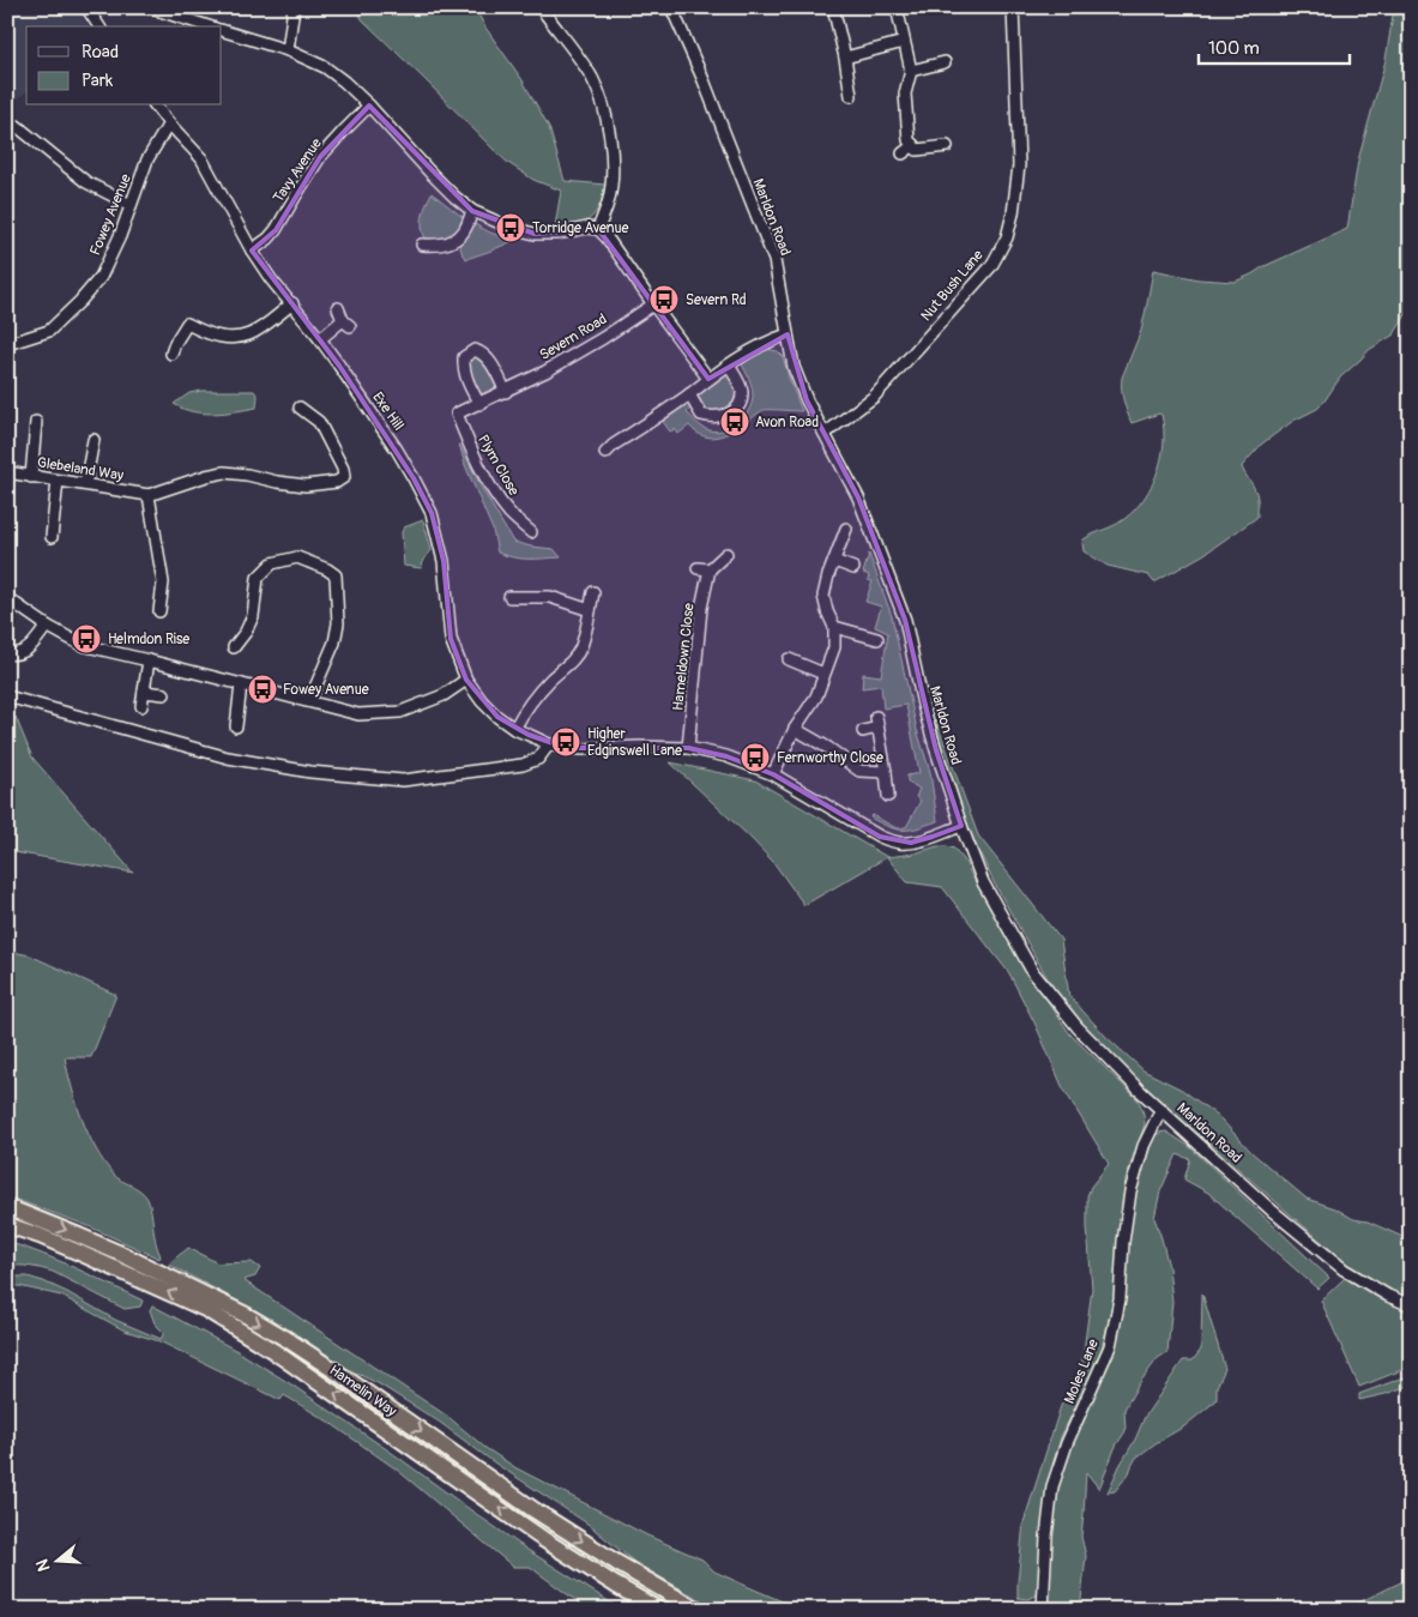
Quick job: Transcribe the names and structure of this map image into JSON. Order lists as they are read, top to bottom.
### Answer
{
  "streets": {
    "highway": ["Hamelin Way"],
    "street": [
      "Tavy Avenue",
      "Fowey Avenue",
      "Marldon Road",
      "Nut Bush Lane",
      "Severn Road",
      "Exe Hill",
      "Plym Close",
      "Glebeland Way",
      "Hameldown Close",
      "Moles Lane"
    ]
  },
  "crossings": [
    ["Tavy Avenue", "Exe Hill"],
    ["Fowey Avenue", "Exe Hill"],
    ["Marldon Road", "Nut Bush Lane"],
    ["Marldon Road", "Moles Lane"],
    ["Severn Road", "Plym Close"]
  ],
  "places": {
    "bus stop": [
      "Torridge Avenue",
      "Severn Rd",
      "Avon Road",
      "Helmdon Rise",
      "Fowey Avenue",
      "Higher Edginswell Lane",
      "Fernworthy Close"
    ]
  },
  "legend": ["Road", "Park"],
  "scale_bar": "100 m",
  "north": "left"
}
